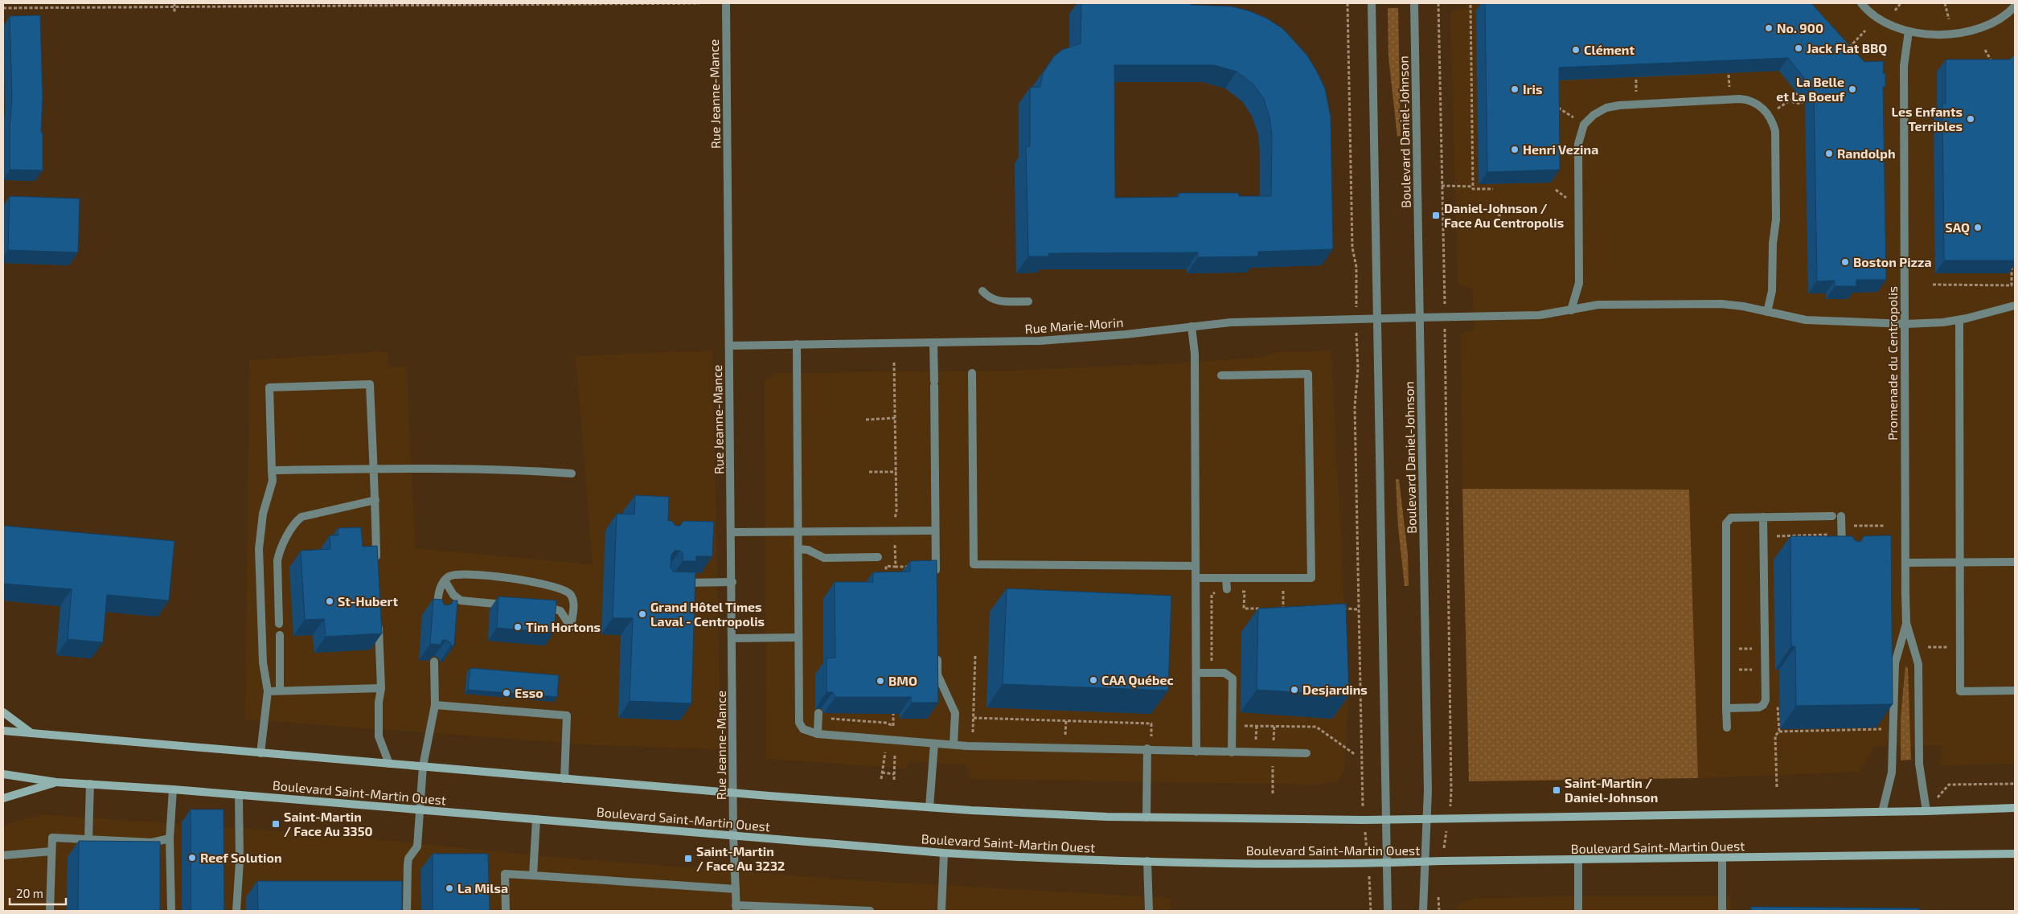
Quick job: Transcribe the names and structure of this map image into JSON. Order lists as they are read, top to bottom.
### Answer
{
  "streets": {
    "main road": ["Boulevard Saint-Martin Ouest"],
    "street": [
      "Rue Jeanne-Mance",
      "Boulevard Daniel-Johnson",
      "Rue Marie-Morin",
      "Promenade du Centropolis"
    ]
  },
  "crossings": [
    ["Rue Jeanne-Mance", "Rue Marie-Morin"],
    ["Rue Jeanne-Mance", "Boulevard Saint-Martin Ouest"],
    ["Boulevard Daniel-Johnson", "Rue Marie-Morin"],
    ["Boulevard Daniel-Johnson", "Boulevard Saint-Martin Ouest"],
    ["Rue Marie-Morin", "Promenade du Centropolis"]
  ],
  "places": {
    "other": [
      "No. 900",
      "Jack Flat BBQ",
      "Clément",
      "Iris",
      "La Belle et La Boeuf",
      "Les Enfants Terribles",
      "Henri Vezina",
      "Randolph",
      "SAQ",
      "Boston Pizza",
      "St-Hubert",
      "Grand Hôtel Times Laval - Centropolis",
      "Tim Hortons",
      "CAA Québec",
      "BMO",
      "Desjardins",
      "Esso",
      "Reef Solution",
      "La Milsa"
    ],
    "transit": [
      "Daniel-Johnson / Face Au Centropolis",
      "Saint-Martin / Daniel-Johnson",
      "Saint-Martin / Face Au 3350",
      "Saint-Martin / Face Au 3232"
    ]
  },
  "scale_bar": "20 m"
}
